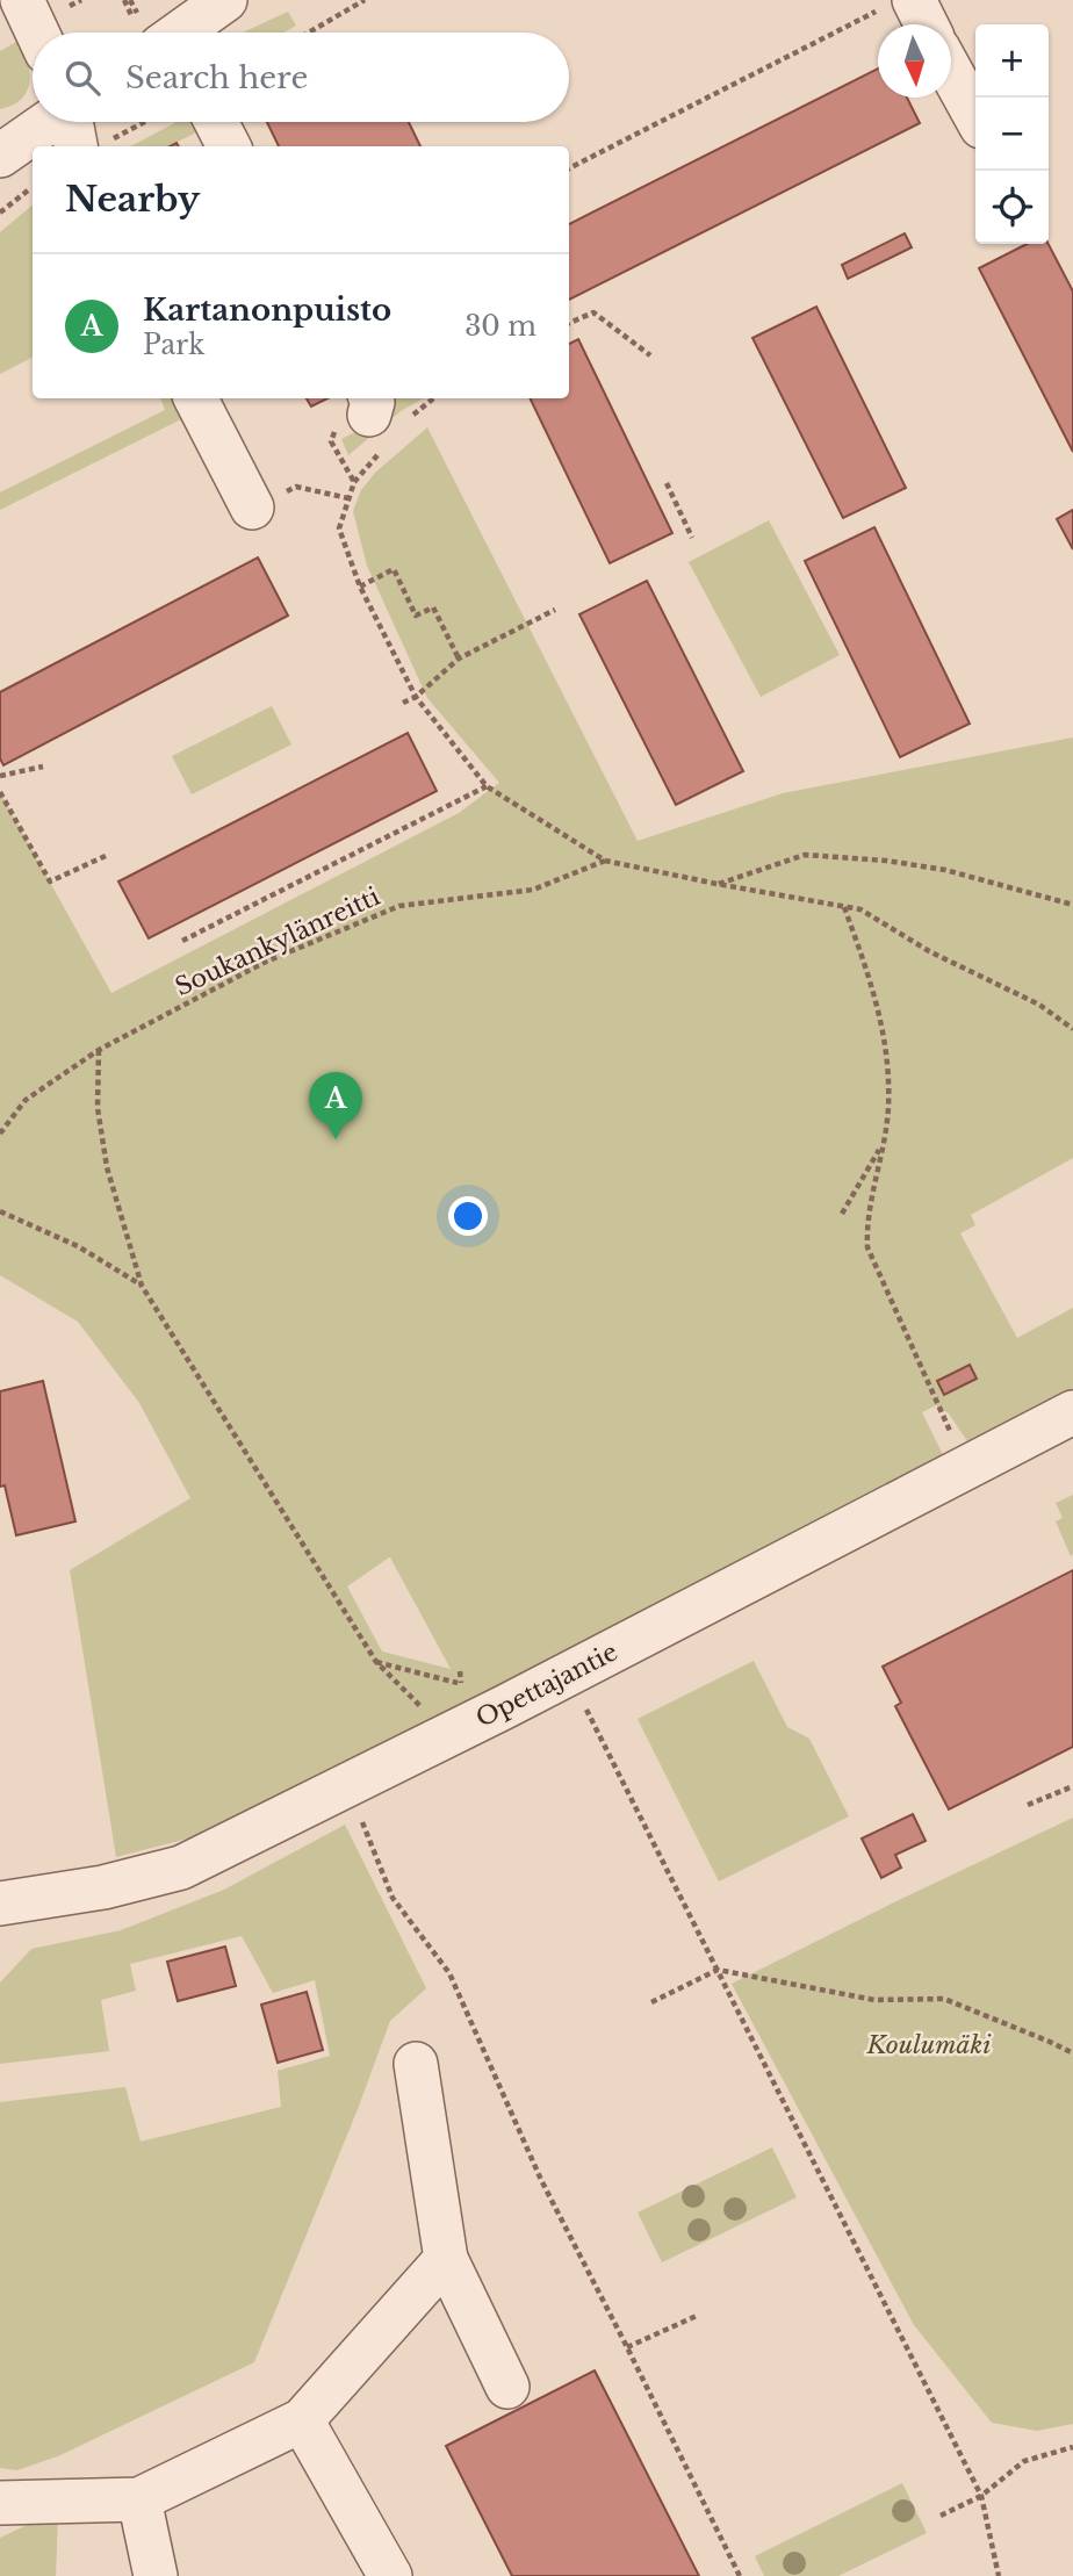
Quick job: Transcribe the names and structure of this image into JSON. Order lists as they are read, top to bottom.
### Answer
{
  "streets": {
    "street": ["Opettajantie"],
    "path": ["Soukankylänreitti"]
  },
  "parks": ["Koulumäki"],
  "north": "bottom",
  "page": {
    "map_buttons": ["+", "−"],
    "search": "Search here",
    "heading": "Nearby",
    "list": [
      {
        "mark": "A",
        "name": "Kartanonpuisto",
        "note": "Park",
        "value": "30 m"
      }
    ],
    "pins": "A"
  }
}
